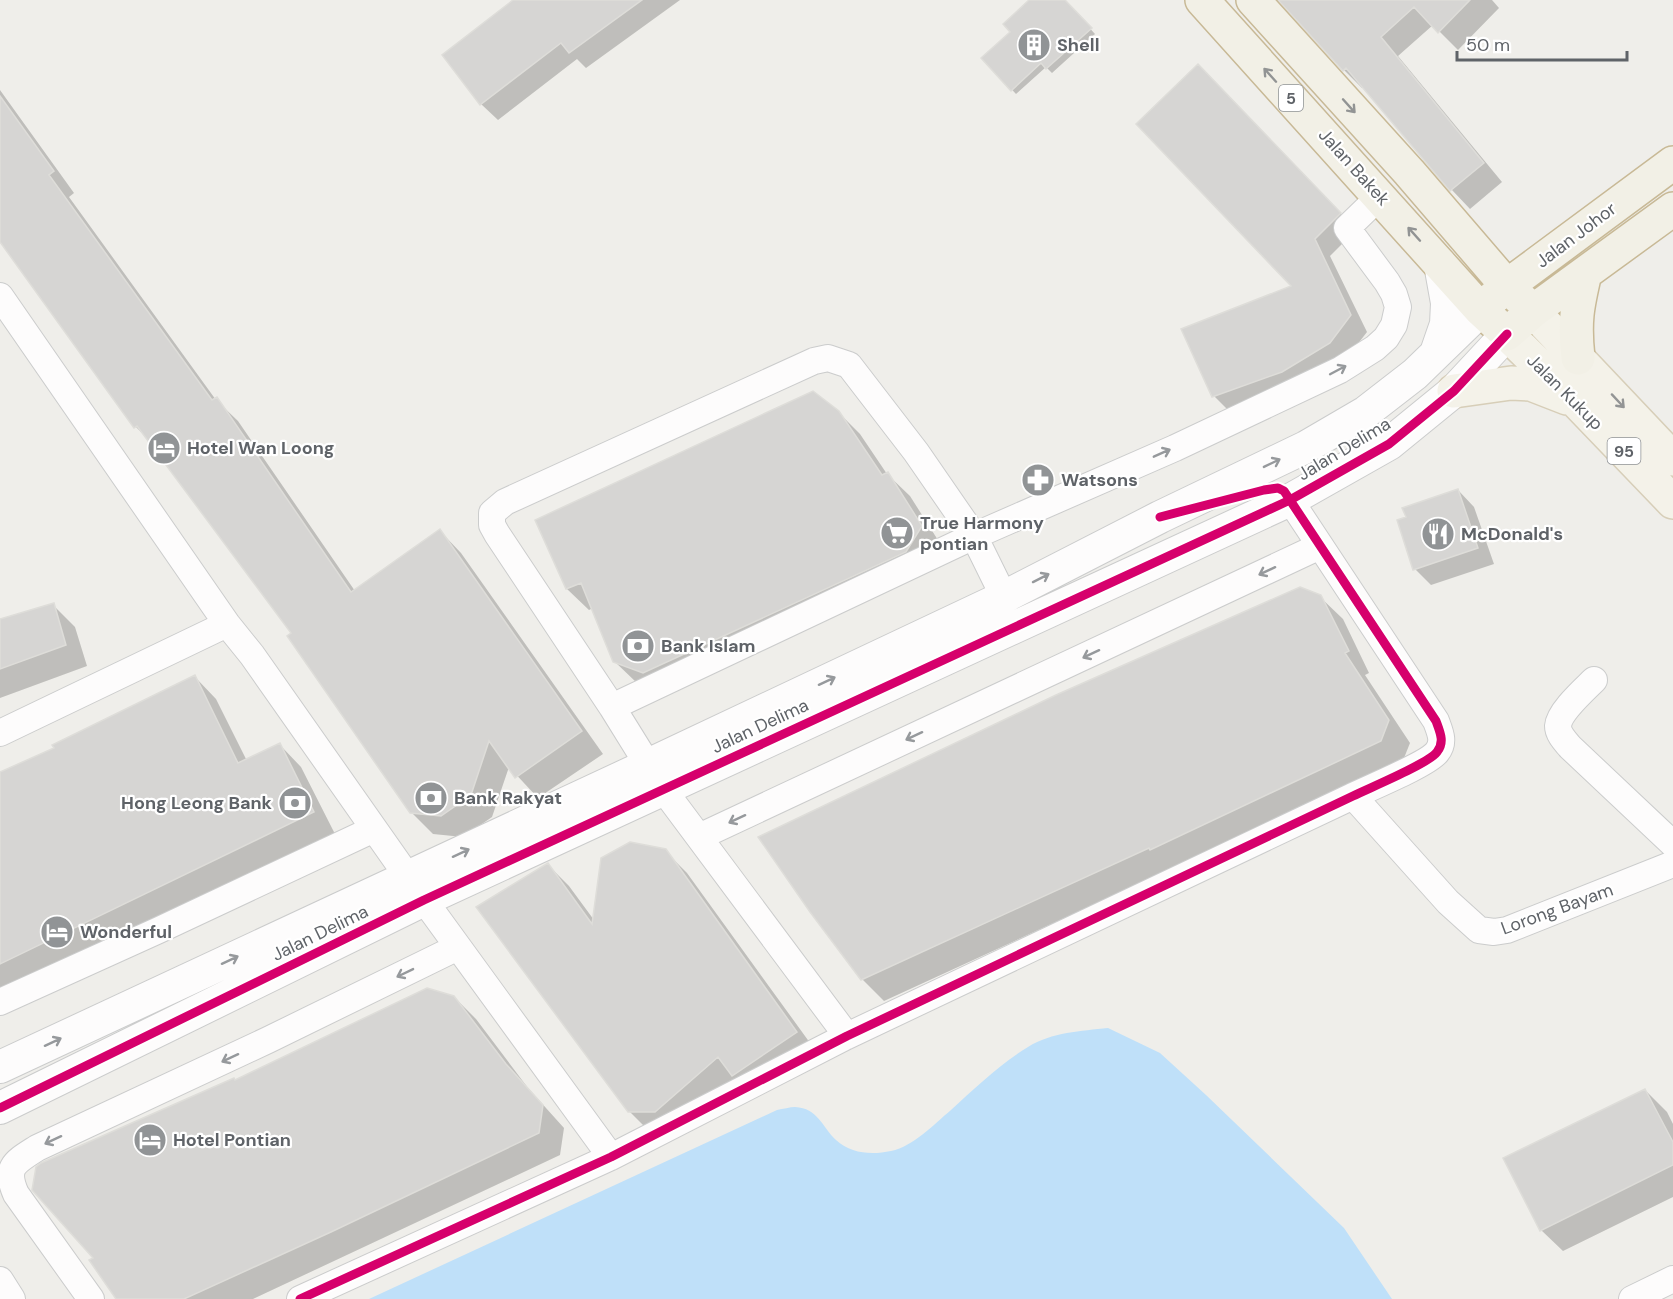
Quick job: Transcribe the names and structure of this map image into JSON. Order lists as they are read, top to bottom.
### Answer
{
  "streets": {
    "highway": ["5", "Jalan Bakek", "Jalan Johor"],
    "main road": ["Jalan Kukup", "95"],
    "street": ["Jalan Delima", "Lorong Bayam"]
  },
  "crossings": [
    ["Jalan Bakek", "Jalan Johor"],
    ["Jalan Bakek", "Jalan Kukup"],
    ["Jalan Bakek", "Jalan Delima"],
    ["Jalan Johor", "Jalan Kukup"],
    ["Jalan Johor", "Jalan Delima"],
    ["Jalan Kukup", "Jalan Delima"]
  ],
  "places": {
    "building": ["Shell"],
    "hotel": ["Hotel Wan Loong", "Wonderful", "Hotel Pontian"],
    "pharmacy": ["Watsons"],
    "supermarket": ["True Harmony pontian"],
    "restaurant": ["McDonald's"],
    "bank": ["Bank Islam", "Bank Rakyat", "Hong Leong Bank"]
  },
  "scale_bar": "50 m"
}
